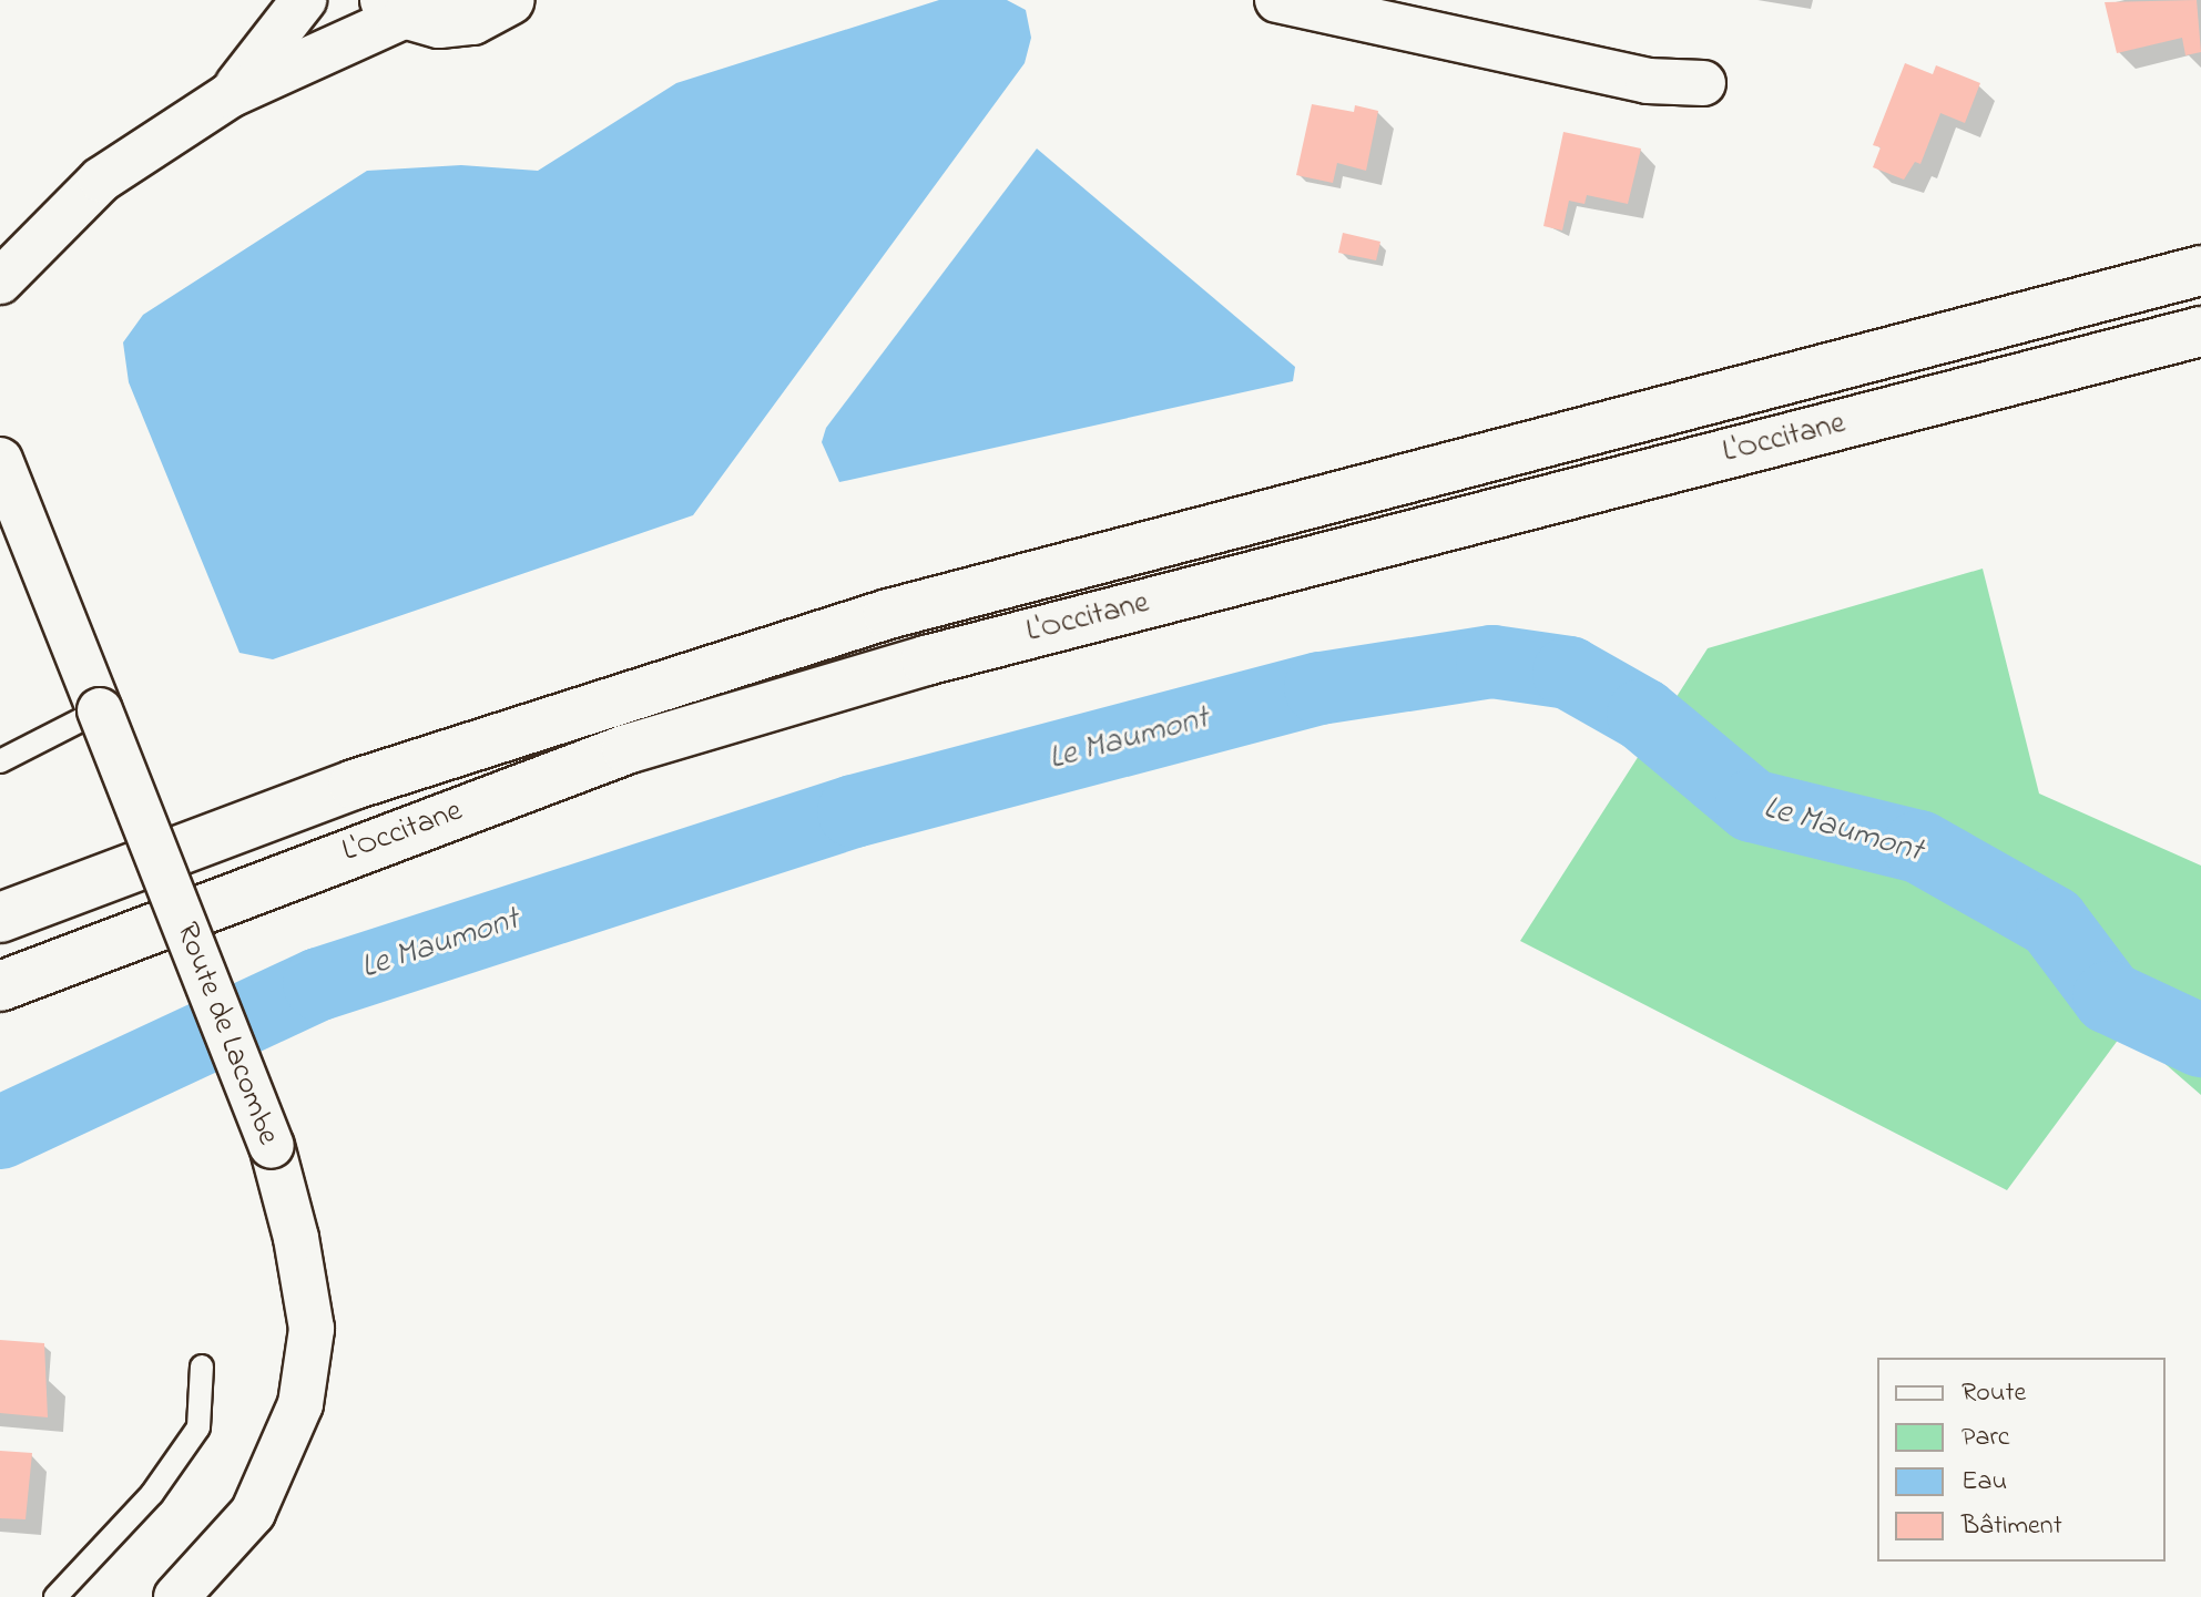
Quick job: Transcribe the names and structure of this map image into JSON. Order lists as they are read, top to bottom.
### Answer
{
  "streets": {
    "main road": ["L'Occitane"],
    "street": ["Route de Lacombe"]
  },
  "water": ["Le Maumont"],
  "legend": [
    "Route",
    "Parc",
    "Eau",
    "Bâtiment"
  ]
}
